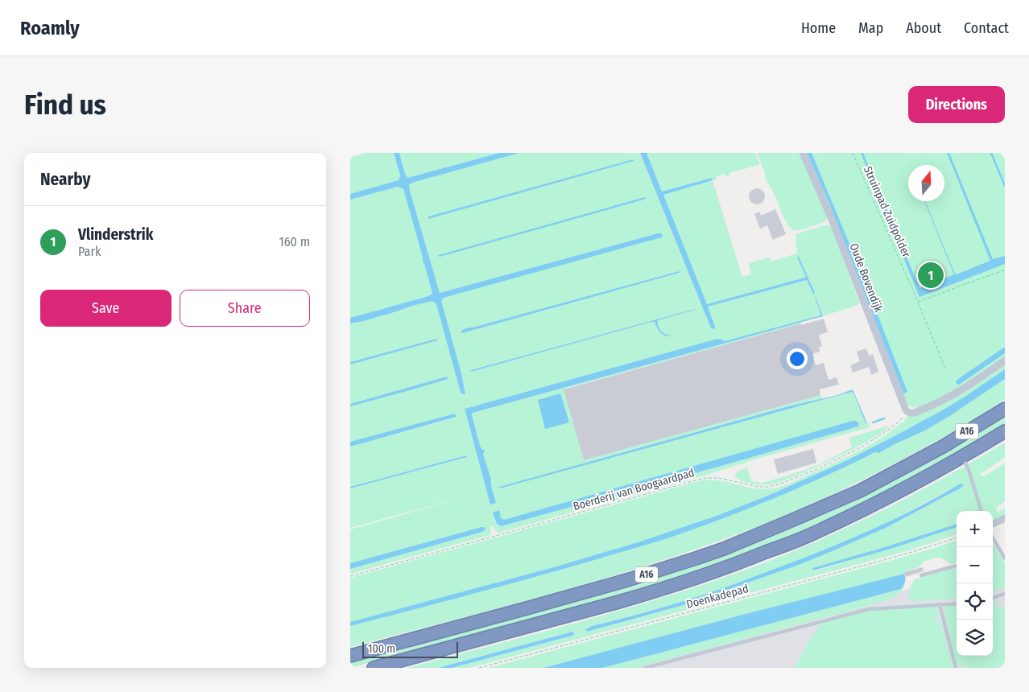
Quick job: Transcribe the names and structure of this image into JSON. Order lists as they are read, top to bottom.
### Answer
{
  "streets": {
    "highway": ["A16"],
    "street": ["Oude Bovendijk"],
    "path": ["Struinpad Zuidpolder", "Boerderij van Boogaardpad", "Doenkadepad"]
  },
  "crossings": [
    ["Oude Bovendijk", "Boerderij van Boogaardpad"]
  ],
  "scale_bar": "100 m",
  "north": "top",
  "page": {
    "header": "Roamly",
    "nav": [
      "Home",
      "Map",
      "About",
      "Contact"
    ],
    "buttons": [
      "Directions",
      ["Save", "Share"]
    ],
    "title": "Find us",
    "heading": "Nearby",
    "list": [
      {
        "mark": "1",
        "name": "Vlinderstrik",
        "note": "Park",
        "value": "160 m"
      }
    ],
    "pins": "1",
    "map_buttons": ["+", "−"],
    "scale": "100 m"
  }
}
